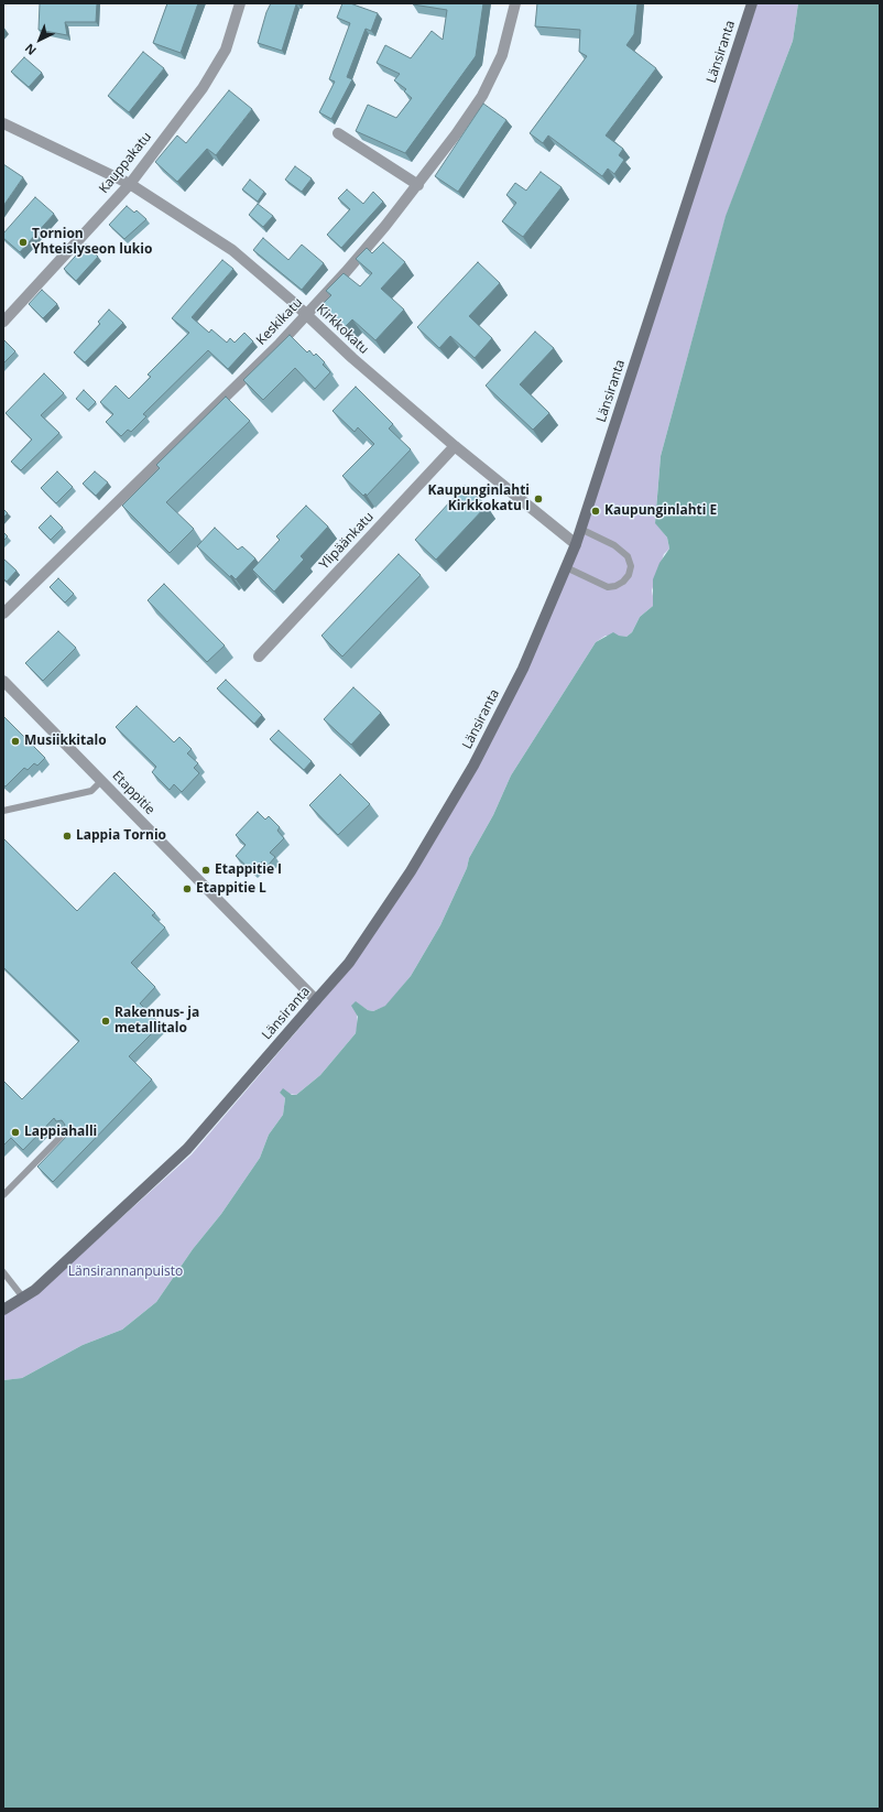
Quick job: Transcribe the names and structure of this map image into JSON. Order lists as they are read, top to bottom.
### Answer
{
  "streets": {
    "street": [
      "Länsiranta",
      "Kauppakatu",
      "Keskikatu",
      "Kirkkokatu",
      "Ylipäänkatu",
      "Etappitie"
    ]
  },
  "crossings": [
    ["Länsiranta", "Kirkkokatu"],
    ["Länsiranta", "Etappitie"],
    ["Kauppakatu", "Kirkkokatu"],
    ["Keskikatu", "Kirkkokatu"],
    ["Kirkkokatu", "Ylipäänkatu"]
  ],
  "parks": ["Länsirannanpuisto"],
  "places": [
    "Tornion Yhteislyseon lukio",
    "Kaupunginlahti Kirkkokatu I",
    "Kaupunginlahti E",
    "Musiikkitalo",
    "Lappia Tornio",
    "Etappitie I",
    "Etappitie L",
    "Rakennus- ja metallitalo",
    "Lappiahalli"
  ],
  "north": "bottom left"
}
